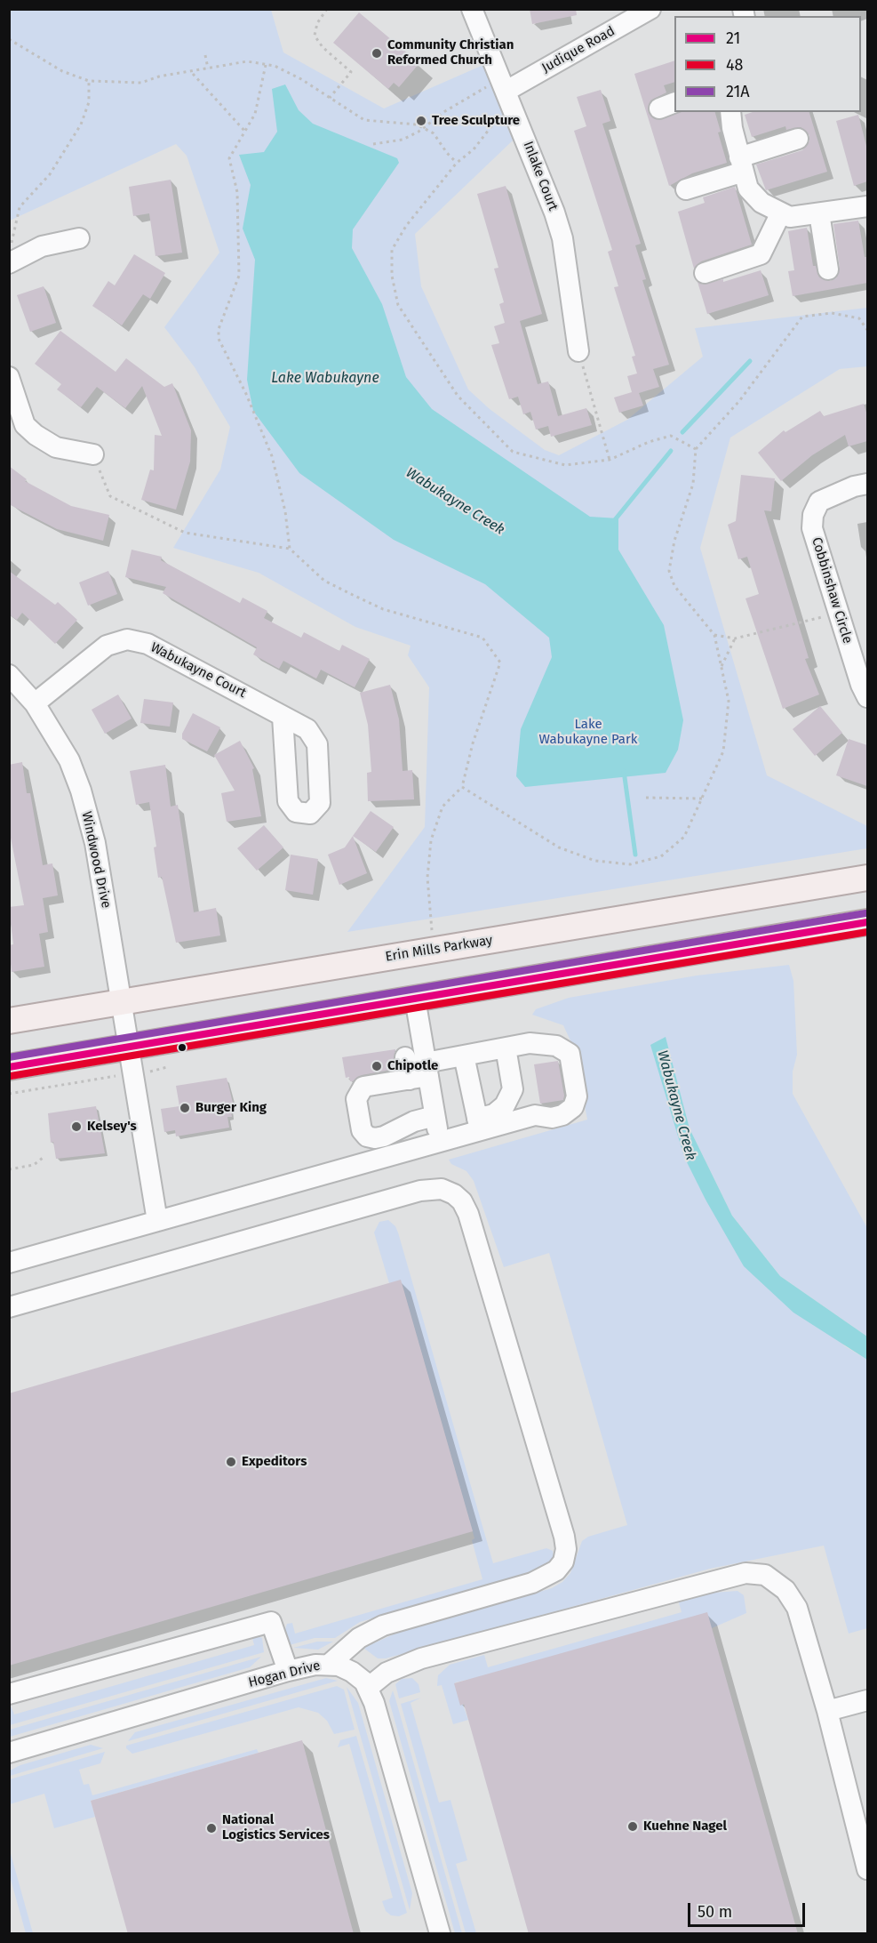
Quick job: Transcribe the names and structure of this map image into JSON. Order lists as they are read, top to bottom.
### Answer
{
  "streets": {
    "main road": ["Erin Mills Parkway"],
    "street": [
      "Judique Road",
      "Inlake Court",
      "Cobbinshaw Circle",
      "Wabukayne Court",
      "Windwood Drive",
      "Hogan Drive"
    ]
  },
  "crossings": [
    ["Judique Road", "Inlake Court"],
    ["Wabukayne Court", "Windwood Drive"],
    ["Windwood Drive", "Erin Mills Parkway"]
  ],
  "water": ["Lake Wabukayne", "Wabukayne Creek"],
  "parks": ["Lake Wabukayne Park"],
  "places": [
    "Community Christian Reformed Church",
    "Tree Sculpture",
    "Chipotle",
    "Burger King",
    "Kelsey's",
    "Expeditors",
    "Kuehne Nagel",
    "National Logistics Services"
  ],
  "lines": ["transit line 21A", "transit line 21", "transit line 48"],
  "legend": ["21", "48", "21A"],
  "scale_bar": "50 m"
}
